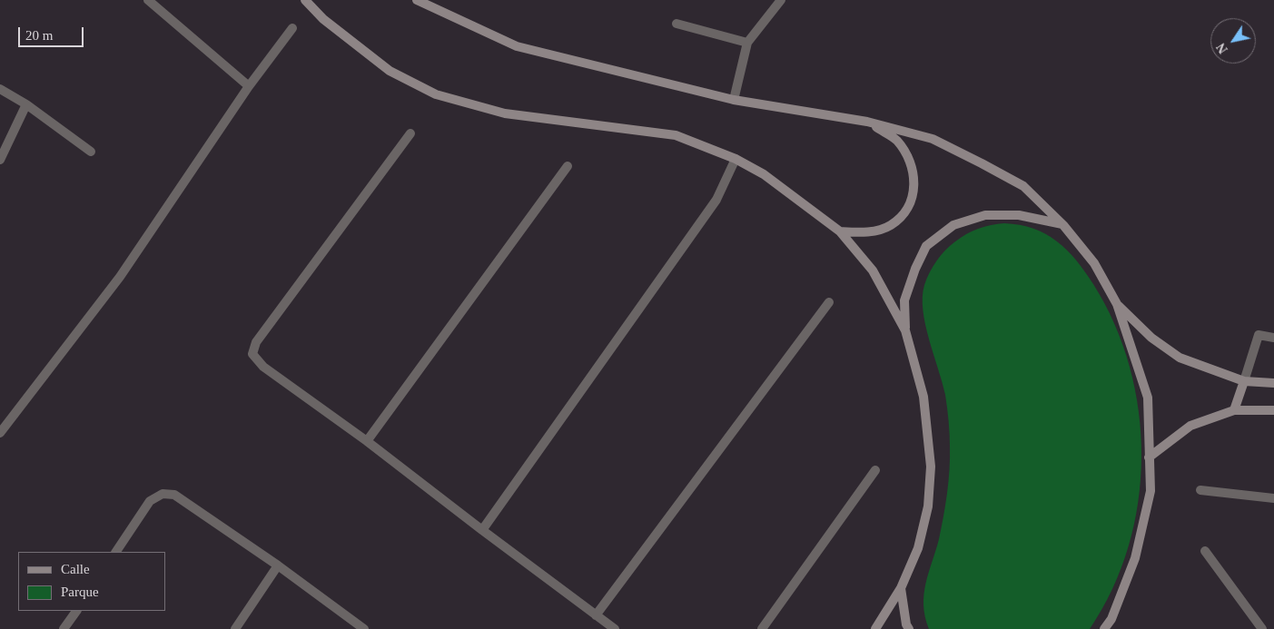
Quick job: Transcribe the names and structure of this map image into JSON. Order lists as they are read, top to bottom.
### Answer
{
  "legend": ["Calle", "Parque"],
  "scale_bar": "20 m",
  "north": "bottom left"
}
